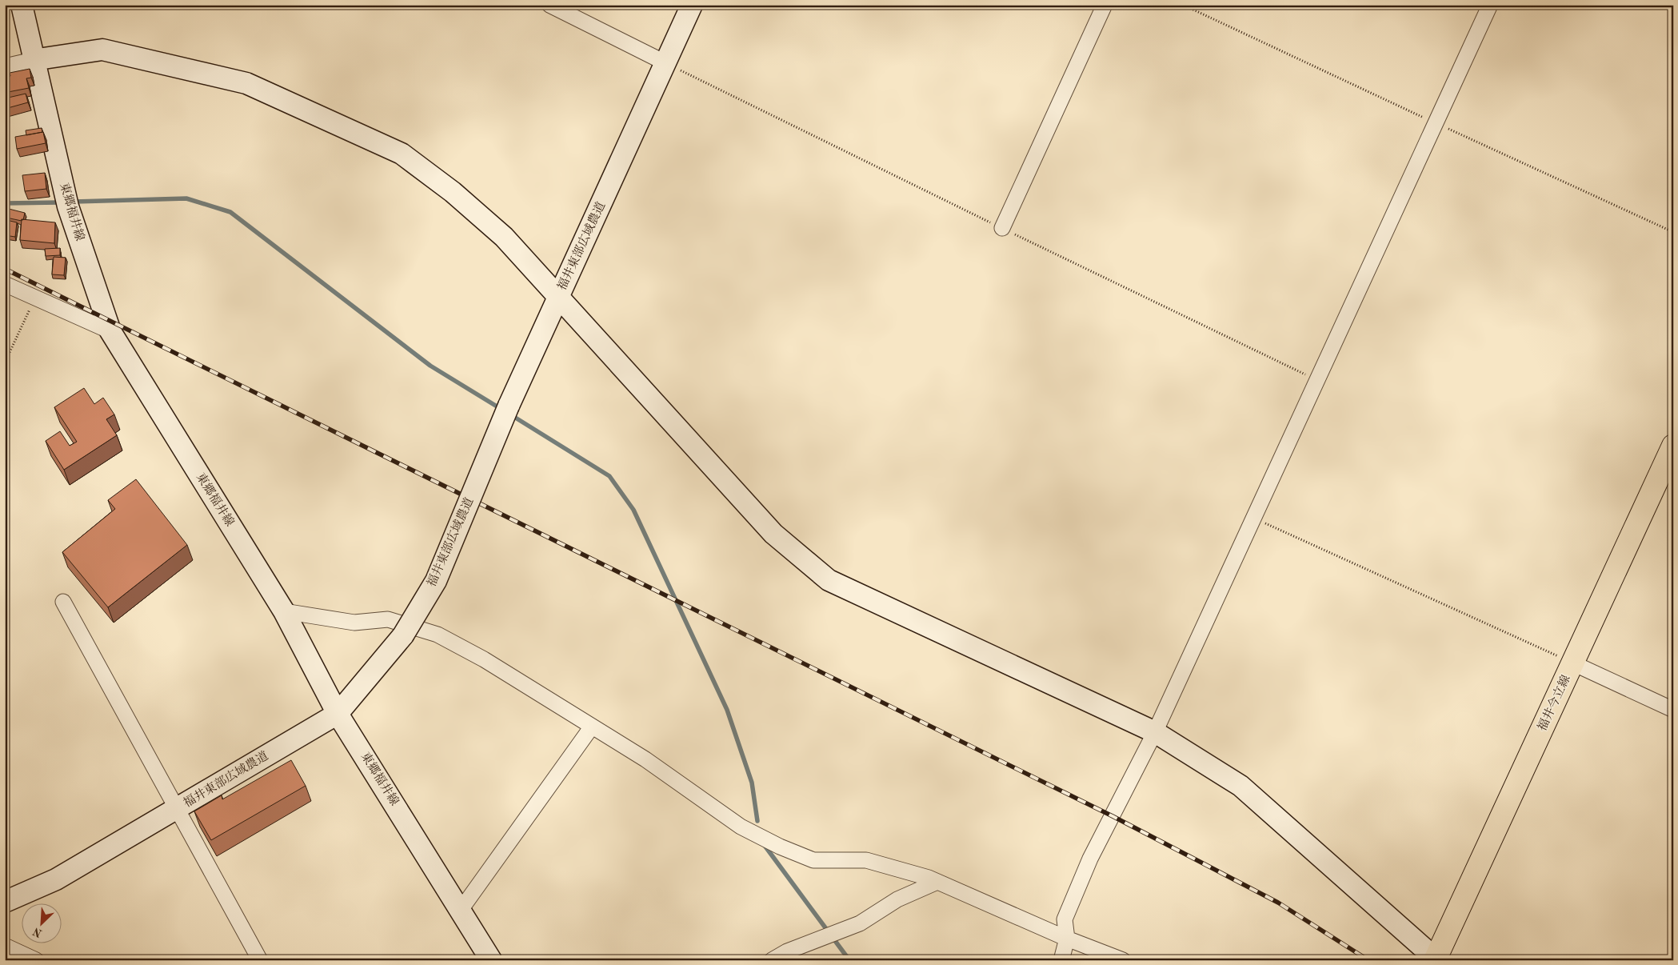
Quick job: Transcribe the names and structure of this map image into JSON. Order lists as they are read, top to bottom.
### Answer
{
  "streets": {
    "main road": ["福井今立線"],
    "street": ["東郷福井線", "福井東部広域農道"]
  },
  "crossings": [
    ["東郷福井線", "福井東部広域農道"]
  ],
  "north": "bottom left"
}
